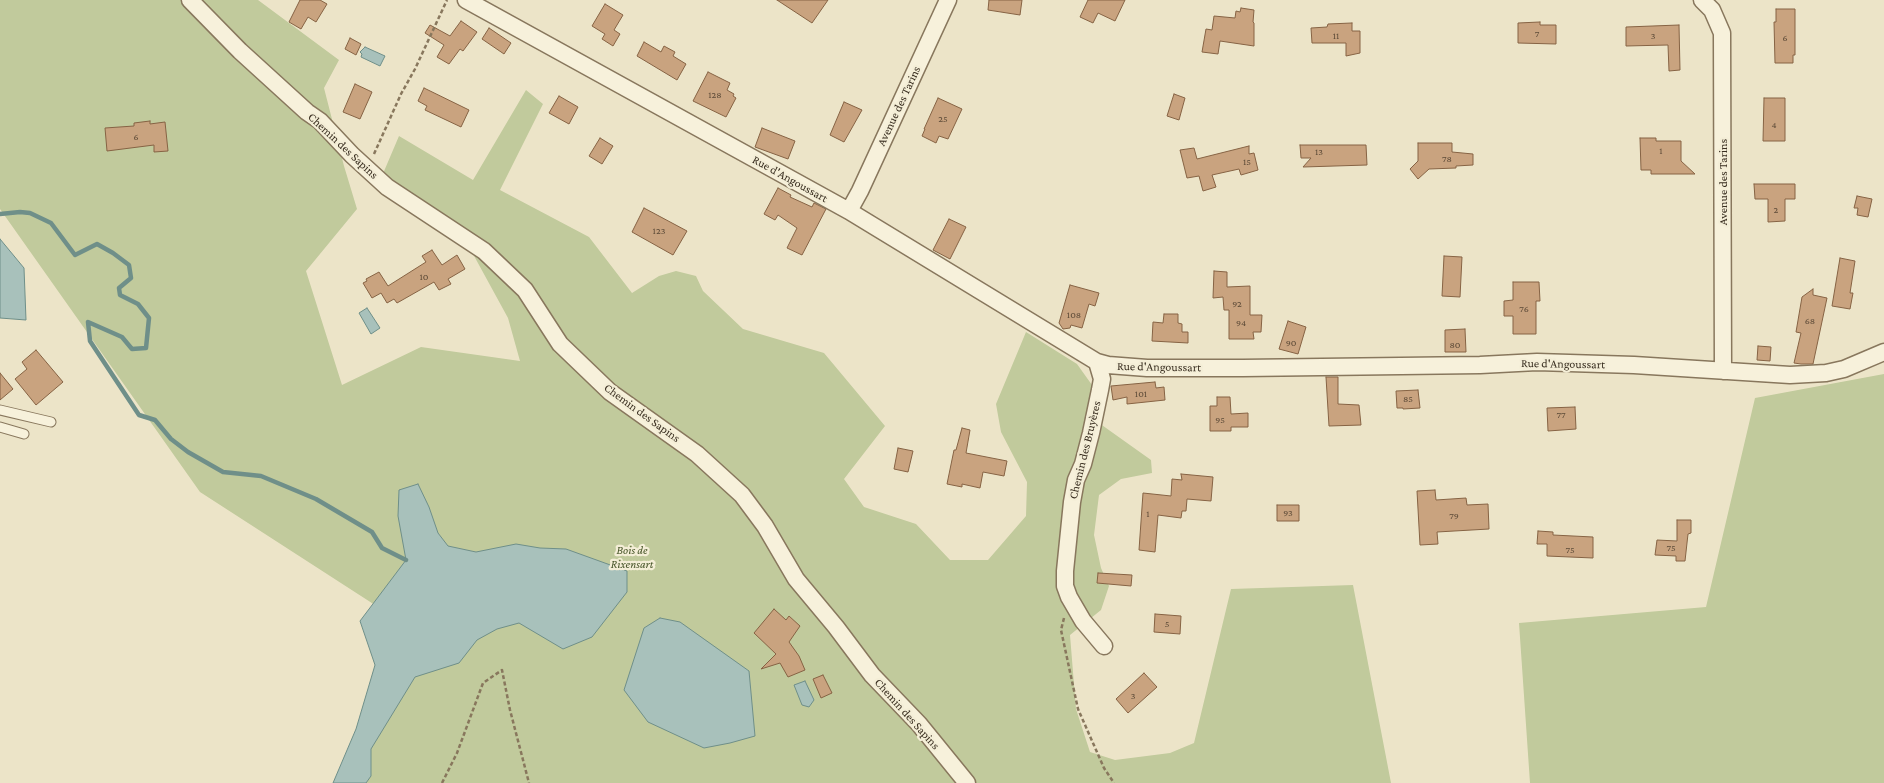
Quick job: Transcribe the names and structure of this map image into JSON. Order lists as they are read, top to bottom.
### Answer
{
  "streets": {
    "street": [
      "Avenue des Tarins",
      "Chemin des Sapins",
      "Rue d'Angoussart",
      "Chemin des Bruyères"
    ]
  },
  "crossings": [
    ["Avenue des Tarins", "Rue d'Angoussart"],
    ["Rue d'Angoussart", "Chemin des Bruyères"]
  ],
  "parks": ["Bois de Rixensart"],
  "house_numbers": [
    "7",
    "11",
    "3",
    "6",
    "128",
    "25",
    "4",
    "6",
    "1",
    "13",
    "78",
    "15",
    "2",
    "123",
    "10",
    "92",
    "76",
    "108",
    "68",
    "94",
    "90",
    "80",
    "101",
    "85",
    "77",
    "95",
    "93",
    "1",
    "79",
    "75",
    "75",
    "5",
    "3"
  ]
}
